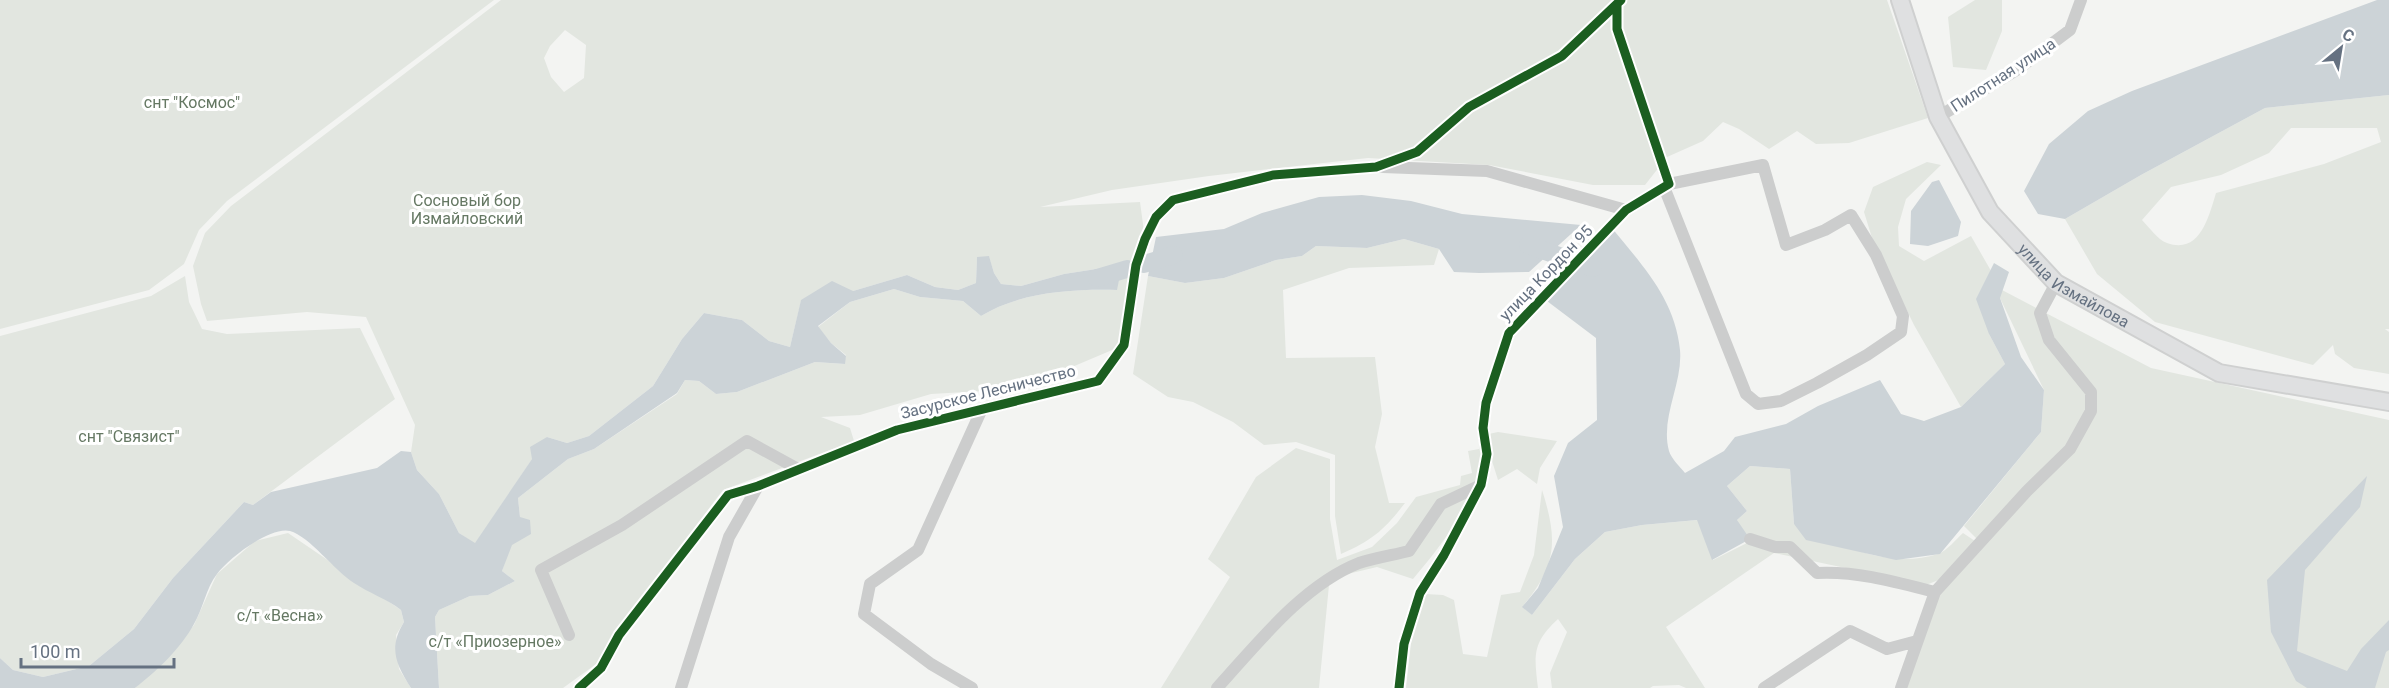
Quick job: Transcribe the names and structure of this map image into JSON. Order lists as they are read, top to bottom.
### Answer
{
  "streets": {
    "main road": ["улица Измайлова"],
    "street": ["Пилотная улица", "улица Кордон 95", "Засурское Лесничество"]
  },
  "crossings": [
    ["Пилотная улица", "улица Измайлова"],
    ["улица Кордон 95", "Засурское Лесничество"]
  ],
  "parks": [
    "снт \"Космос\"",
    "Сосновый бор Измайловский",
    "снт \"Связист\"",
    "с/т «Весна»",
    "с/т «Приозерное»"
  ],
  "scale_bar": "100 m",
  "north": "top right"
}
